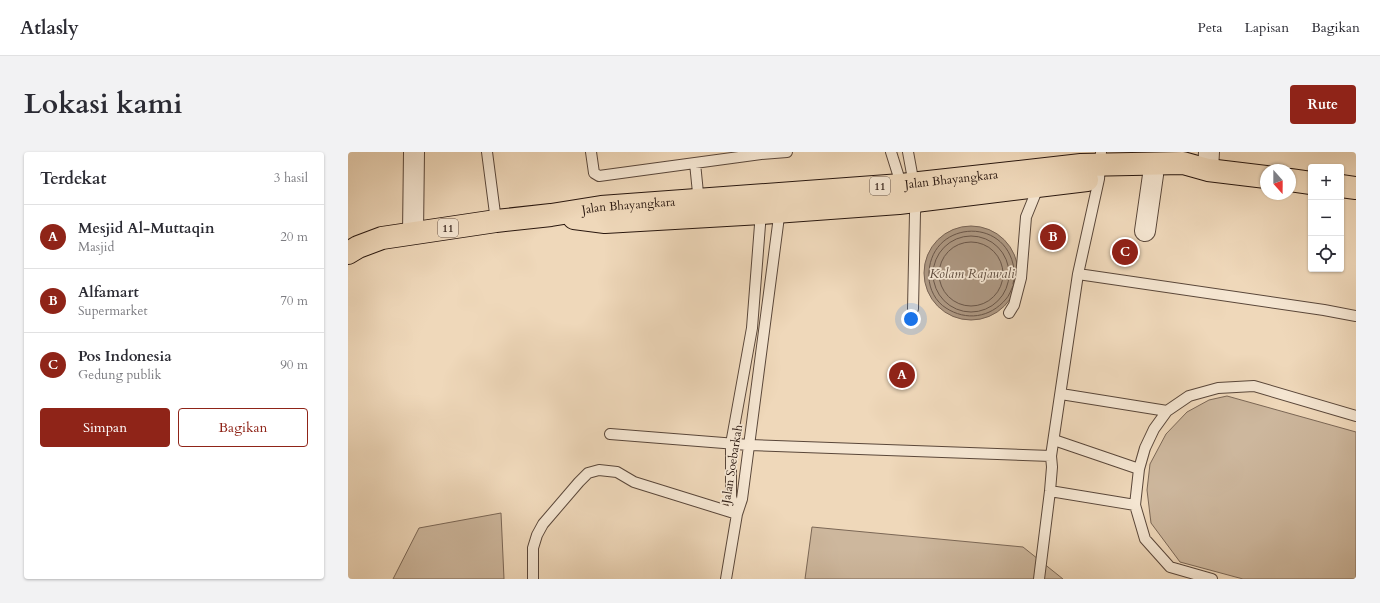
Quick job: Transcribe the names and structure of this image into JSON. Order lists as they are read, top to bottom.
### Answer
{
  "streets": {
    "highway": ["Jalan Bhayangkara", "11"],
    "lane": ["Jalan Soebarkah"]
  },
  "crossings": [
    ["Jalan Bhayangkara", "Jalan Soebarkah"]
  ],
  "water": ["Kolam Rajawali"],
  "north": "bottom",
  "page": {
    "header": "Atlasly",
    "nav": ["Peta", "Lapisan", "Bagikan"],
    "title": "Lokasi kami",
    "buttons": [
      "Rute",
      ["Simpan", "Bagikan"]
    ],
    "heading": ["Terdekat", "3 hasil"],
    "map_buttons": ["+", "−"],
    "list": [
      {
        "mark": "A",
        "name": "Mesjid Al-Muttaqin",
        "note": "Masjid",
        "value": "20 m"
      },
      {
        "mark": "B",
        "name": "Alfamart",
        "note": "Supermarket",
        "value": "70 m"
      },
      {
        "mark": "C",
        "name": "Pos Indonesia",
        "note": "Gedung publik",
        "value": "90 m"
      }
    ],
    "pins": ["B", "C", "A"]
  }
}
